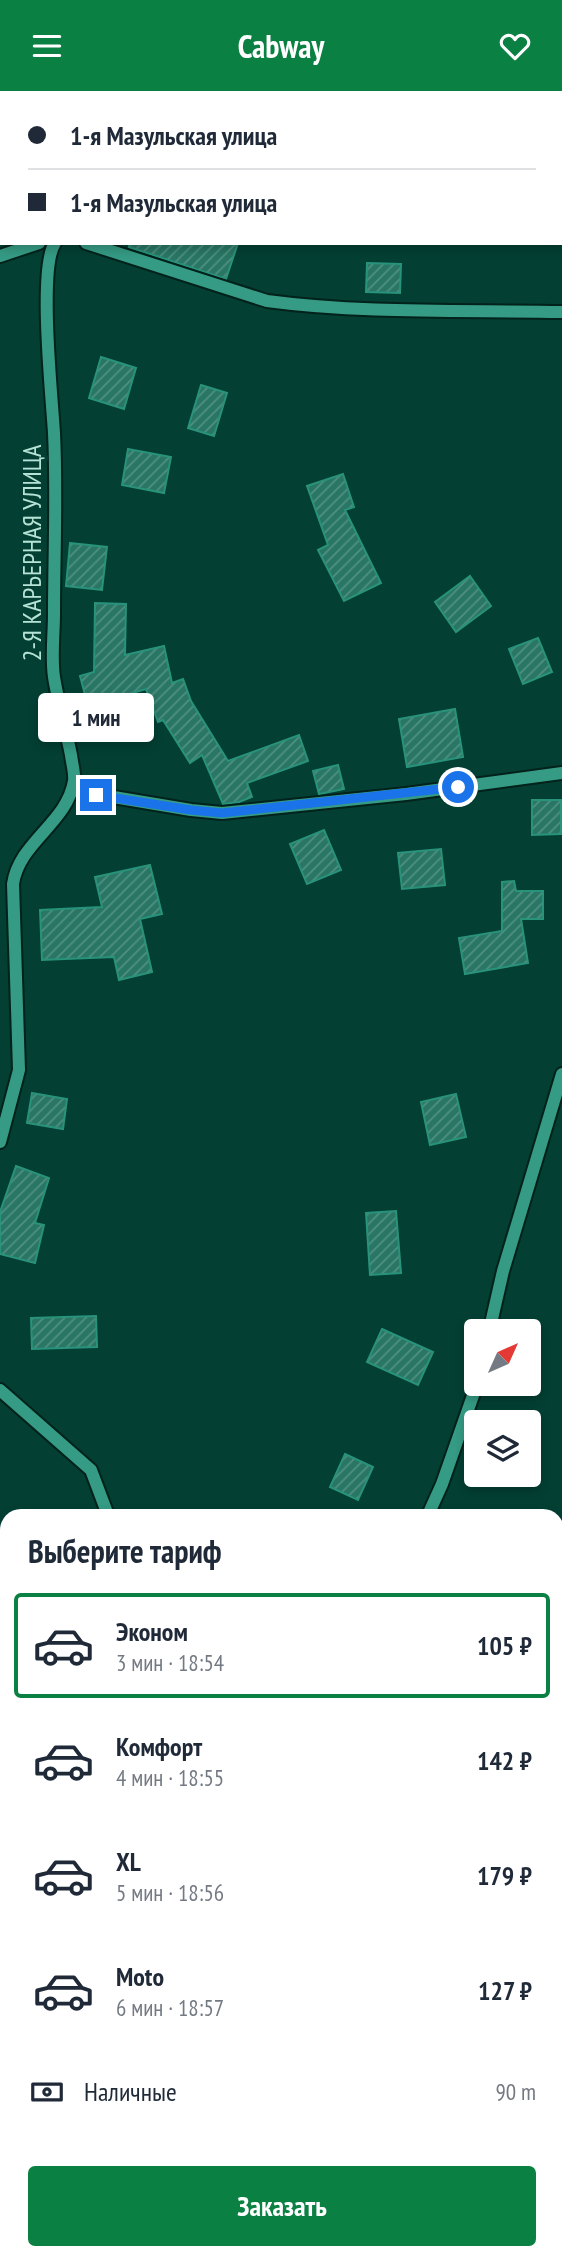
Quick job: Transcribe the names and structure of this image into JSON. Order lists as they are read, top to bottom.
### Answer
{
  "streets": {
    "street": ["2-Я КАРЬЕРНАЯ УЛИЦА"]
  },
  "north": "top right",
  "page": {
    "header": "Cabway",
    "banner": ["1-я Мазульская улица", "1-я Мазульская улица"],
    "bubble": "1 мин",
    "heading": "Выберите тариф",
    "list": [
      {
        "name": "Эконом",
        "note": "3 мин · 18:54",
        "value": "105 ₽"
      },
      {
        "name": "Комфорт",
        "note": "4 мин · 18:55",
        "value": "142 ₽"
      },
      {
        "name": "XL",
        "note": "5 мин · 18:56",
        "value": "179 ₽"
      },
      {
        "name": "Moto",
        "note": "6 мин · 18:57",
        "value": "127 ₽"
      }
    ],
    "pay": ["Наличные", "90 m"],
    "buttons": "Заказать"
  }
}
